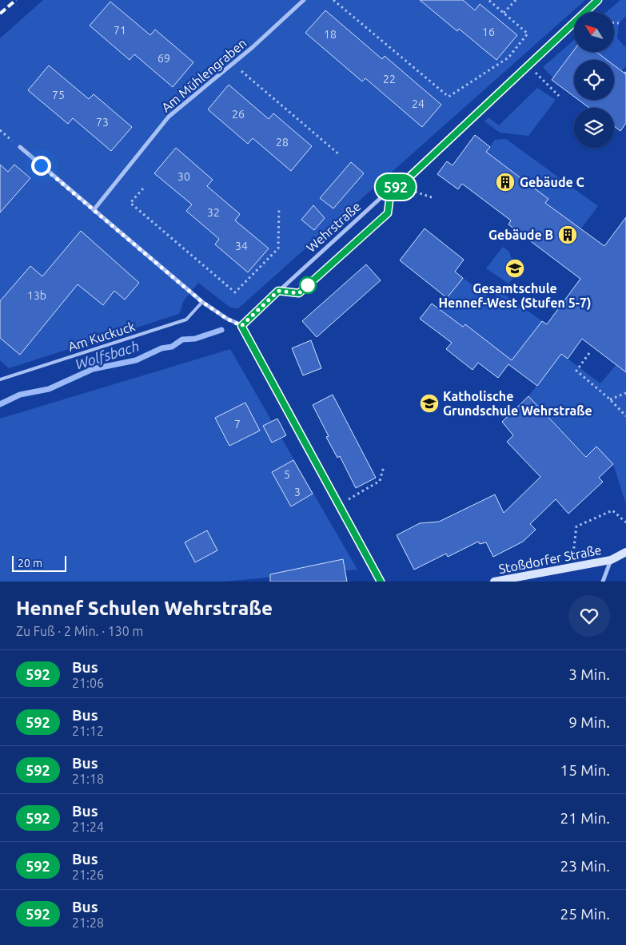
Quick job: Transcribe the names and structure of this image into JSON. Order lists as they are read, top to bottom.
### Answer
{
  "streets": {
    "main road": ["Stoßdorfer Straße"],
    "street": ["Am Mühlengraben", "Wehrstraße"],
    "lane": ["Am Kuckuck"]
  },
  "water": ["Wolfsbach"],
  "places": {
    "building": ["Gebäude C", "Gebäude B"],
    "school or university": ["Gesamtschule Hennef-West (Stufen 5-7)", "Katholische Grundschule Wehrstraße"]
  },
  "lines": ["bus line 592"],
  "house_numbers": [
    "71",
    "16",
    "18",
    "69",
    "22",
    "75",
    "24",
    "26",
    "73",
    "28",
    "30",
    "32",
    "34",
    "13b",
    "7",
    "5",
    "3"
  ],
  "scale_bar": "20 m",
  "north": "top left",
  "page": {
    "on_map": "592",
    "scale": "20 m",
    "heading": ["Hennef Schulen Wehrstraße", "Zu Fuß · 2 Min. · 130 m"],
    "list": [
      {
        "mark": "592",
        "name": "Bus",
        "note": "21:06",
        "value": "3 Min."
      },
      {
        "mark": "592",
        "name": "Bus",
        "note": "21:12",
        "value": "9 Min."
      },
      {
        "mark": "592",
        "name": "Bus",
        "note": "21:18",
        "value": "15 Min."
      },
      {
        "mark": "592",
        "name": "Bus",
        "note": "21:24",
        "value": "21 Min."
      },
      {
        "mark": "592",
        "name": "Bus",
        "note": "21:26",
        "value": "23 Min."
      },
      {
        "mark": "592",
        "name": "Bus",
        "note": "21:28",
        "value": "25 Min."
      }
    ]
  }
}
